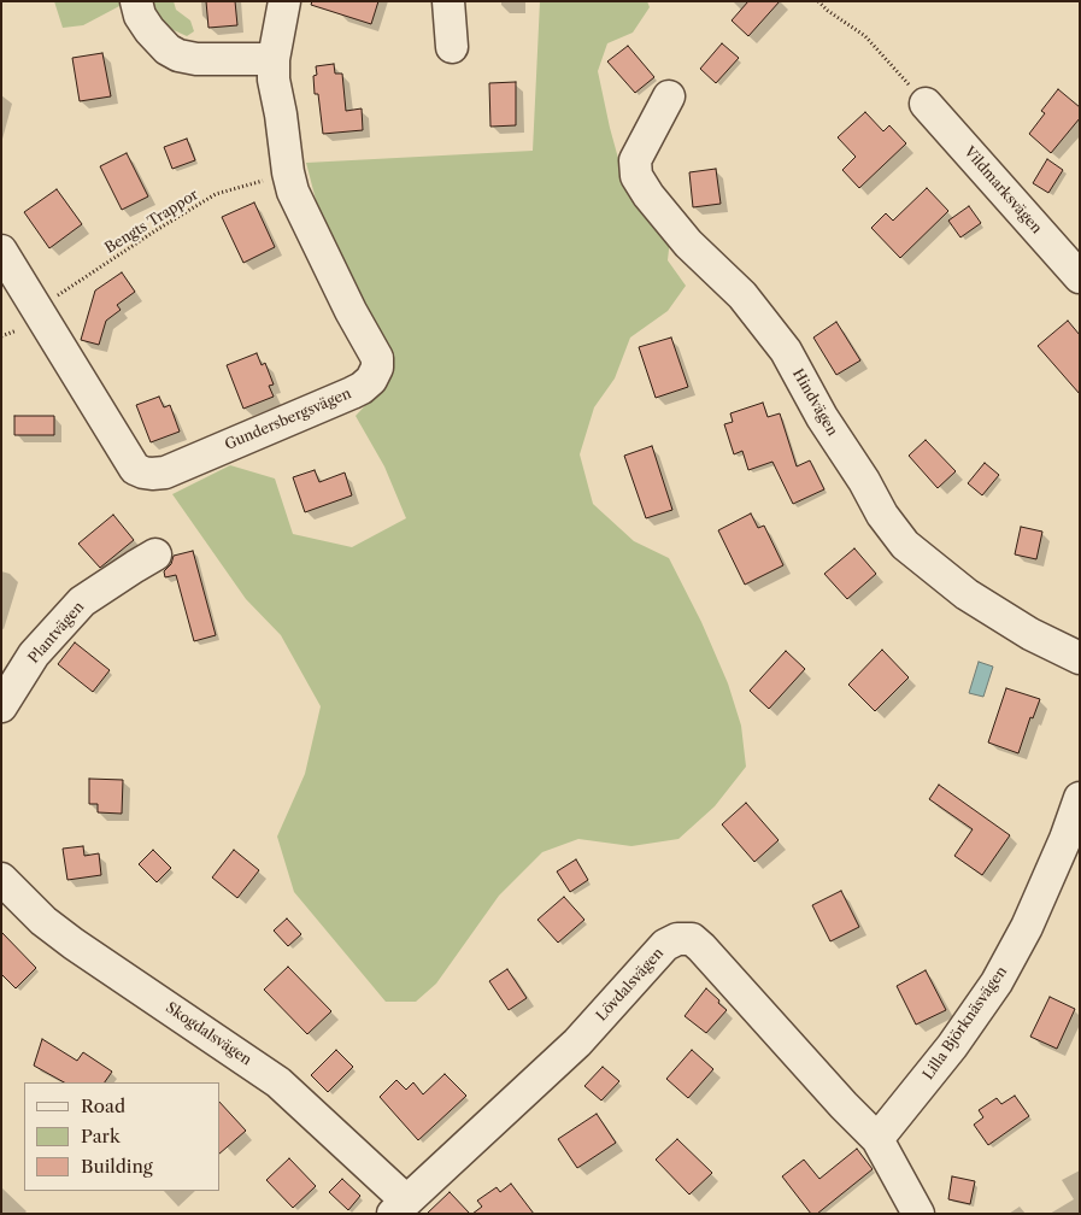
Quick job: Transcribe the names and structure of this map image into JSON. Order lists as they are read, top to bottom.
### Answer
{
  "streets": {
    "street": [
      "Vildmarksvägen",
      "Hindvägen",
      "Gundersbergsvägen",
      "Plantvägen",
      "Lövdalsvägen",
      "Lilla Björknäsvägen",
      "Skogdalsvägen"
    ],
    "path": ["Bengts Trappor"]
  },
  "crossings": [
    ["Bengts Trappor", "Gundersbergsvägen"],
    ["Lövdalsvägen", "Lilla Björknäsvägen"],
    ["Lövdalsvägen", "Skogdalsvägen"]
  ],
  "legend": ["Road", "Park", "Building"]
}
